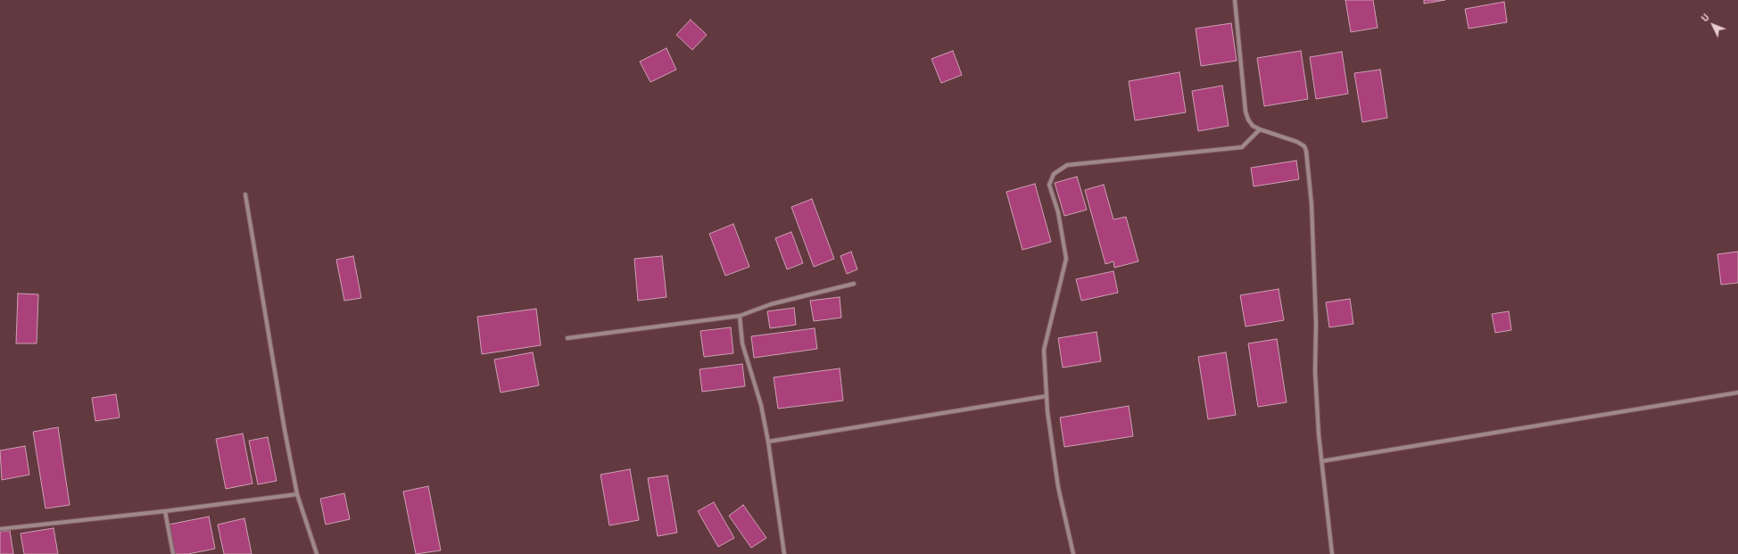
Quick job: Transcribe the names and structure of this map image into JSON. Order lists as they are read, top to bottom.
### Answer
{
  "north": "top left"
}
